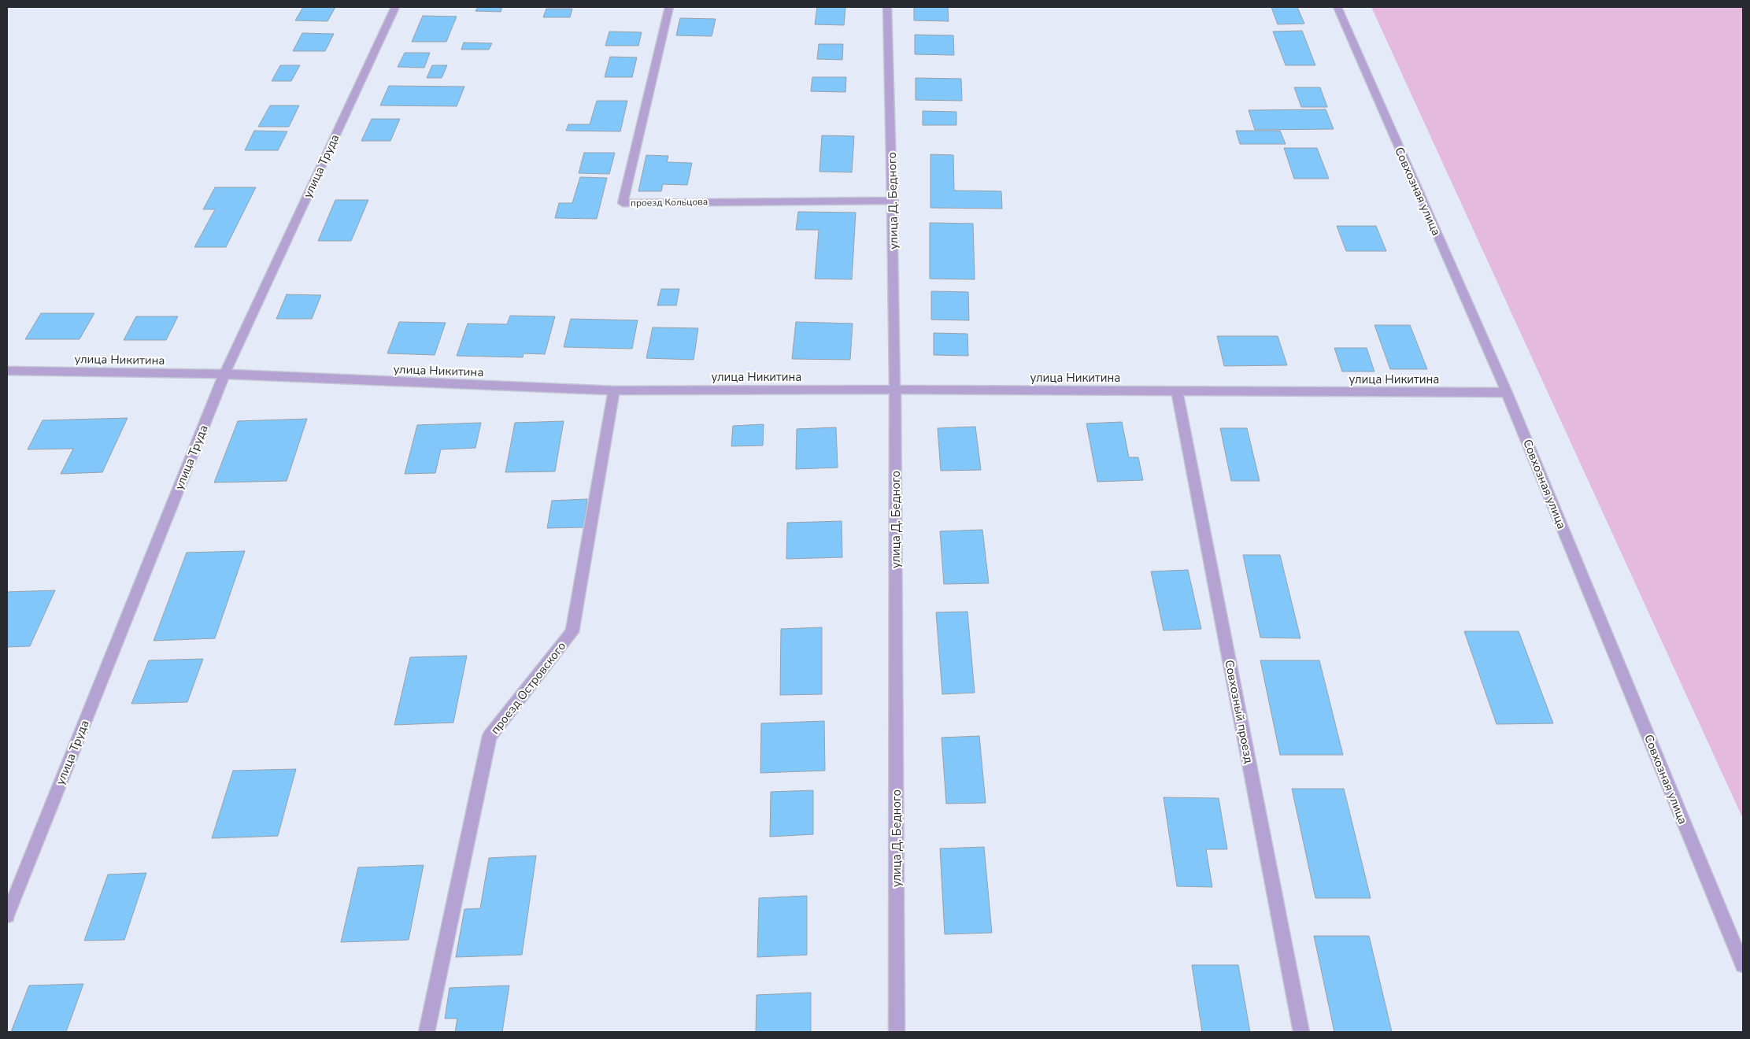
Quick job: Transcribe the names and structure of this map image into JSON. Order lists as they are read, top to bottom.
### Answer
{
  "streets": {
    "street": [
      "улица Труда",
      "Совхозная улица",
      "улица Д. Бедного",
      "проезд Кольцова",
      "улица Никитина",
      "проезд Островского",
      "Совхозный проезд"
    ]
  },
  "crossings": [
    ["улица Труда", "улица Никитина"],
    ["Совхозная улица", "улица Никитина"],
    ["улица Д. Бедного", "проезд Кольцова"],
    ["улица Д. Бедного", "улица Никитина"],
    ["улица Никитина", "проезд Островского"],
    ["улица Никитина", "Совхозный проезд"]
  ]
}
